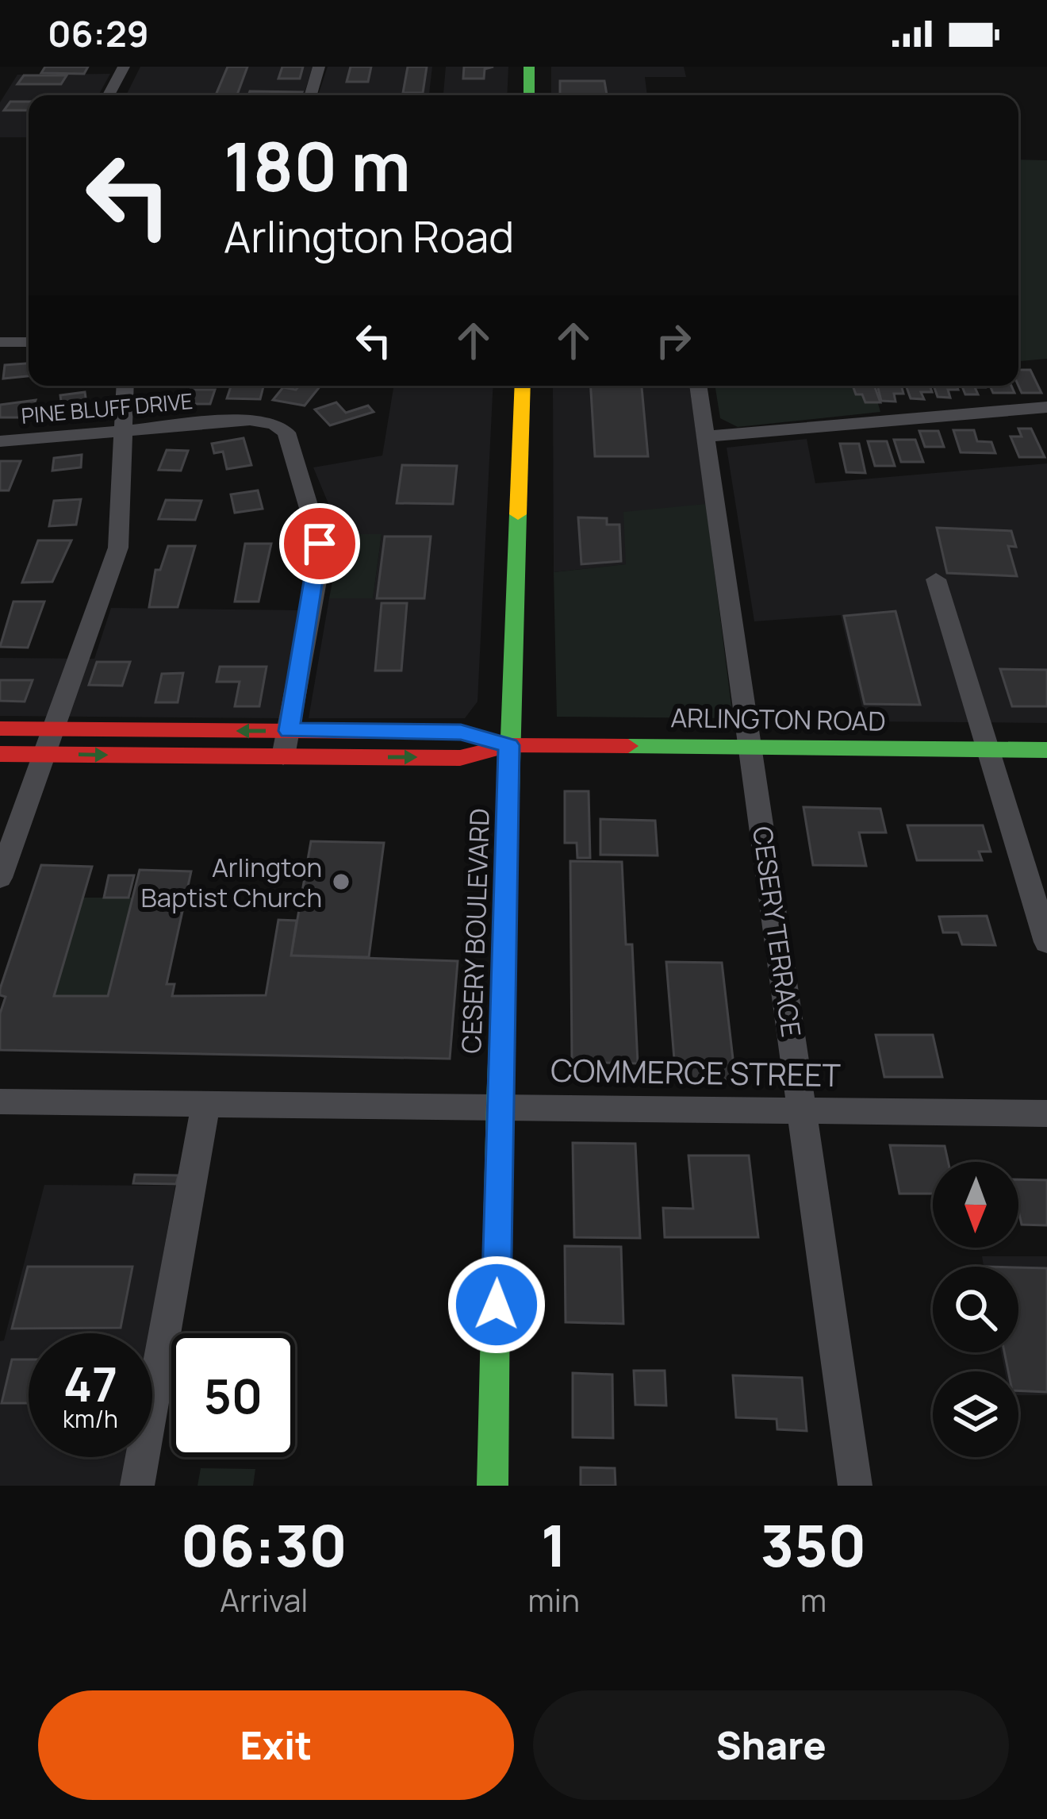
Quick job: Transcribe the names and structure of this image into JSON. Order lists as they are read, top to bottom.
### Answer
{
  "streets": {
    "main road": ["ARLINGTON ROAD", "CESERY BOULEVARD"],
    "street": ["PINE BLUFF DRIVE", "CESERY TERRACE", "COMMERCE STREET"]
  },
  "crossings": [
    ["PINE BLUFF DRIVE", "ARLINGTON ROAD"],
    ["ARLINGTON ROAD", "CESERY BOULEVARD"],
    ["ARLINGTON ROAD", "CESERY TERRACE"],
    ["CESERY BOULEVARD", "COMMERCE STREET"],
    ["CESERY TERRACE", "COMMERCE STREET"]
  ],
  "places": ["Arlington Baptist Church"],
  "north": "bottom",
  "page": {
    "status": "06:29",
    "turn": ["180 m", "Arlington Road"],
    "speed": "47 km/h",
    "limit": "50",
    "eta": [
      "06:30",
      "Arrival",
      "1",
      "min",
      "350",
      "m"
    ],
    "buttons": ["Exit", "Share"]
  }
}
